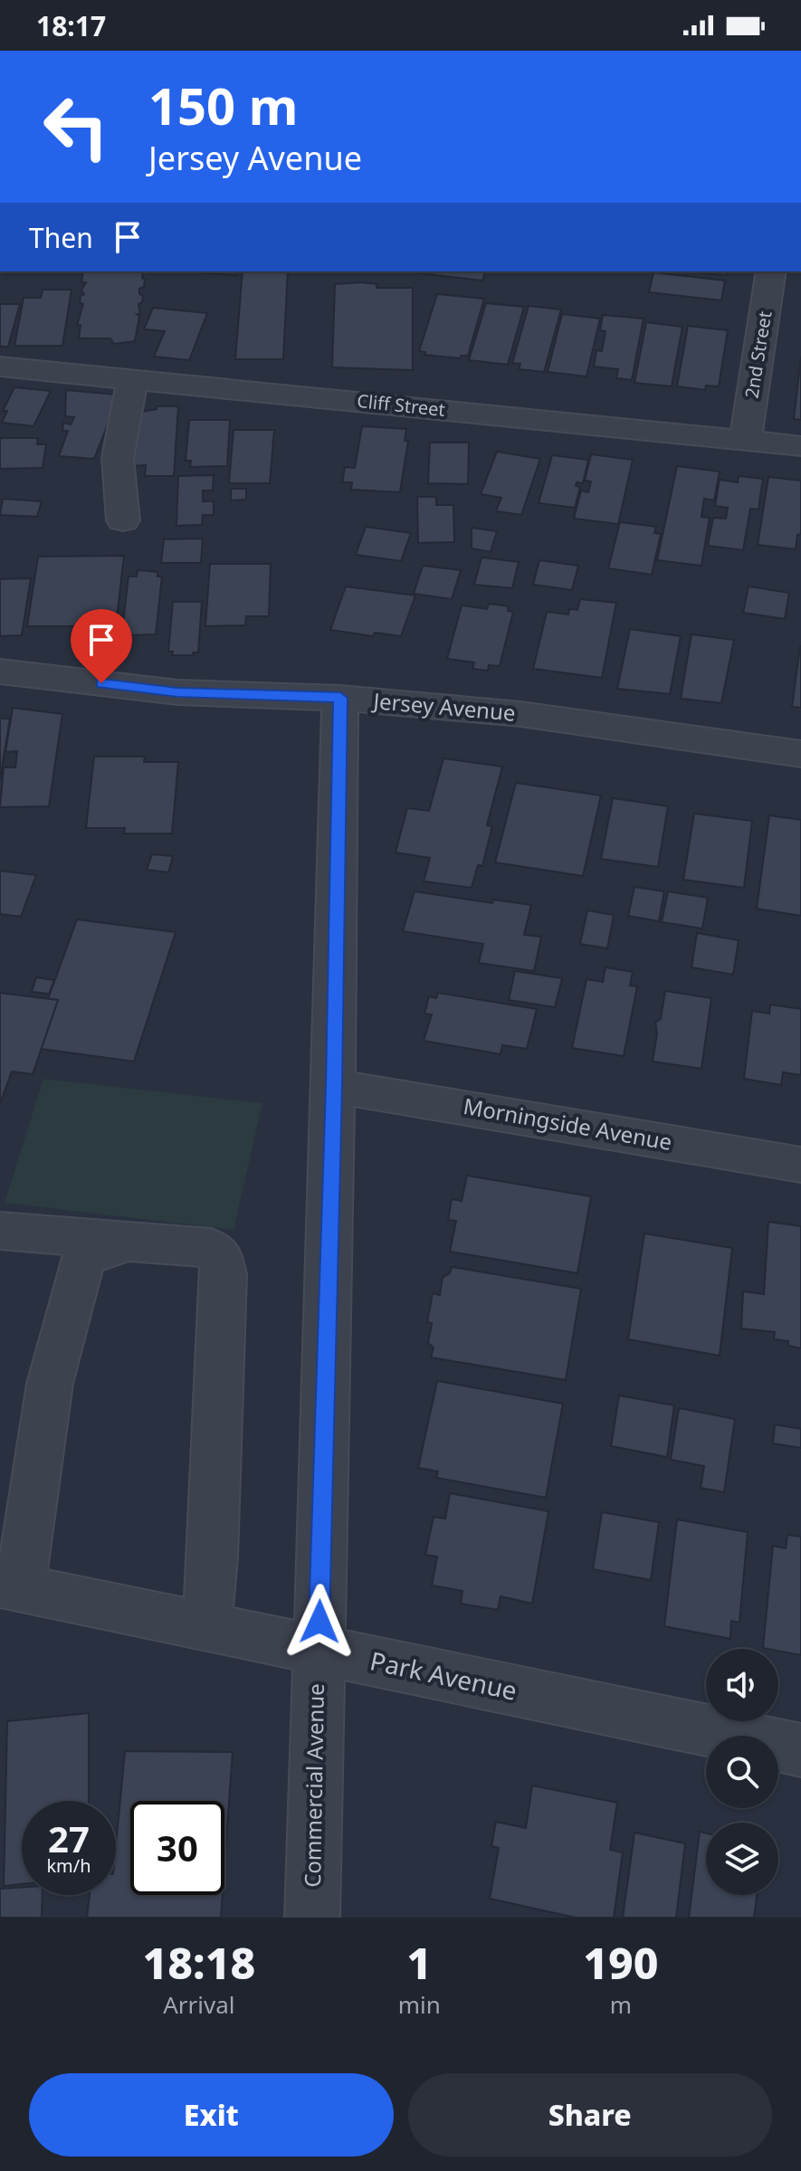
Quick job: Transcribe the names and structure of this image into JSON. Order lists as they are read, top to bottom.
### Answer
{
  "streets": {
    "street": [
      "2nd Street",
      "Cliff Street",
      "Jersey Avenue",
      "Morningside Avenue",
      "Park Avenue",
      "Commercial Avenue"
    ]
  },
  "crossings": [
    ["2nd Street", "Cliff Street"],
    ["Jersey Avenue", "Commercial Avenue"],
    ["Morningside Avenue", "Commercial Avenue"],
    ["Park Avenue", "Commercial Avenue"]
  ],
  "page": {
    "status": "18:17",
    "turn": ["150 m", "Jersey Avenue"],
    "then": "Then",
    "speed": "27 km/h",
    "limit": "30",
    "eta": [
      "18:18",
      "Arrival",
      "1",
      "min",
      "190",
      "m"
    ],
    "buttons": ["Exit", "Share"]
  }
}
